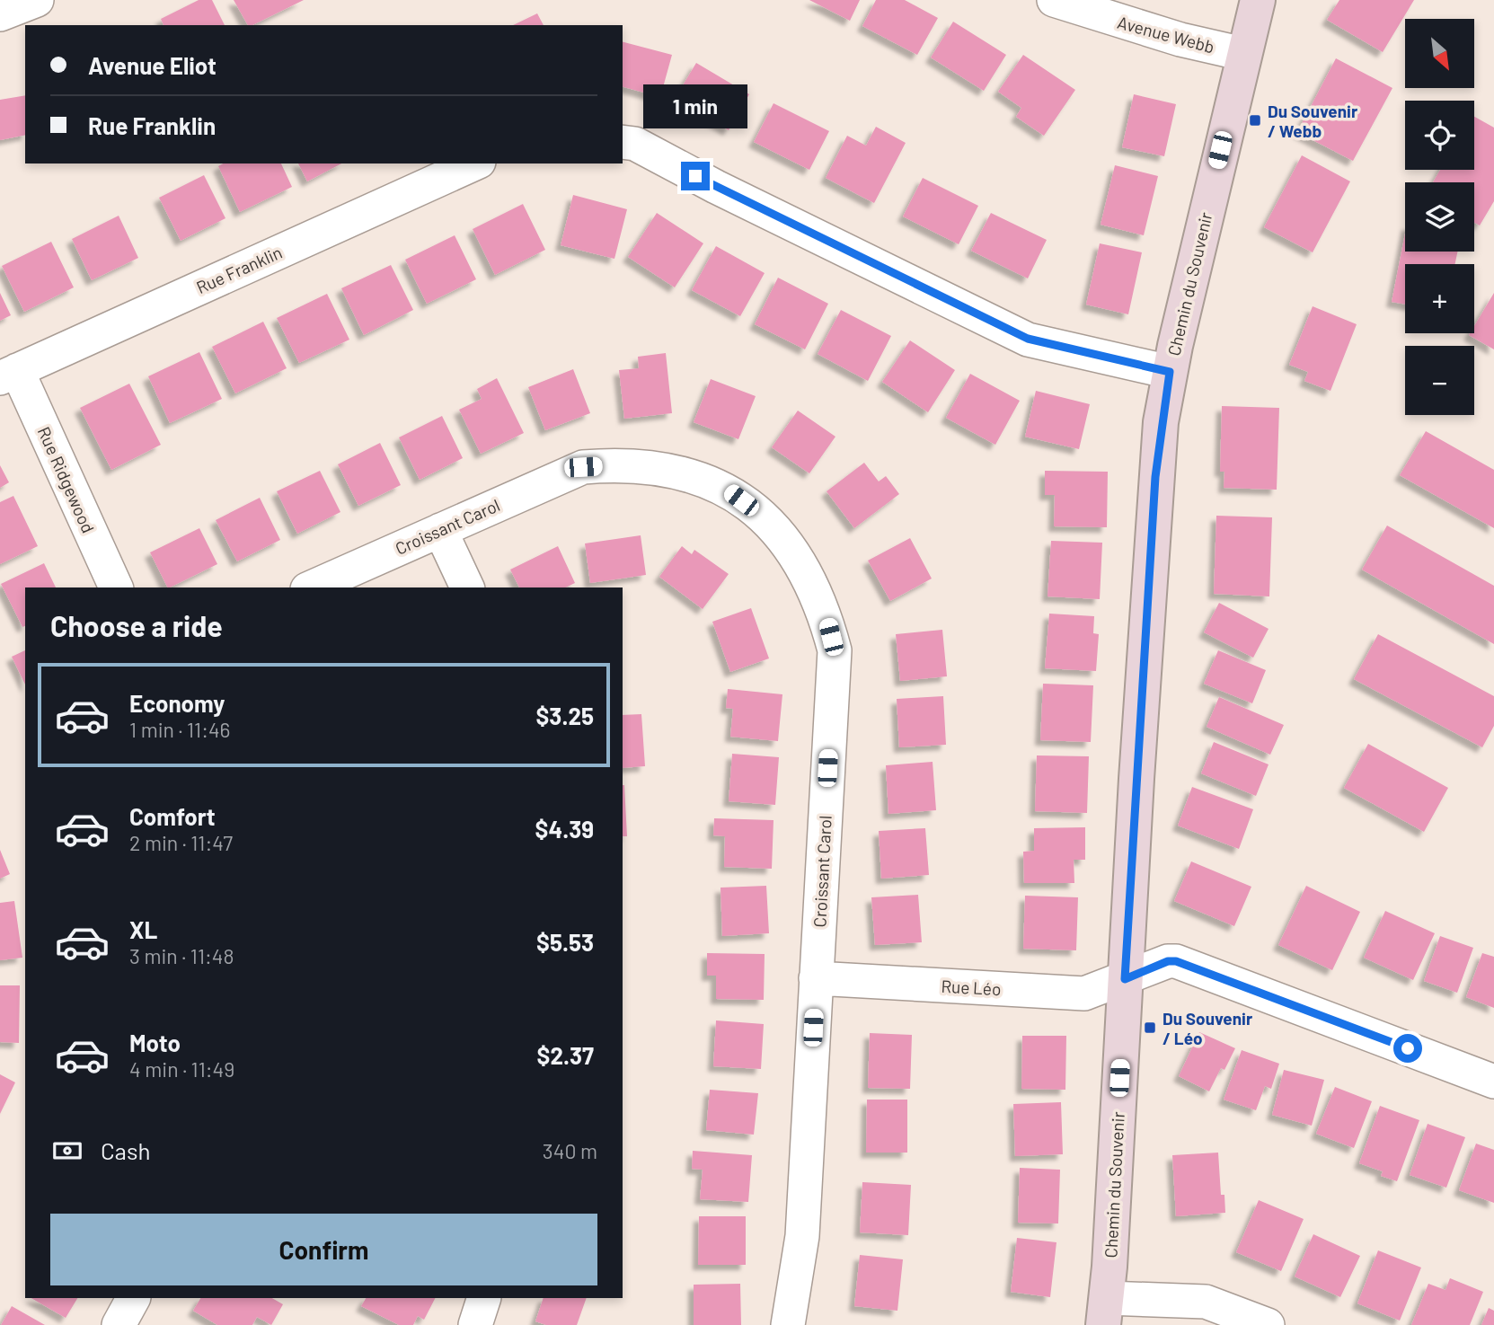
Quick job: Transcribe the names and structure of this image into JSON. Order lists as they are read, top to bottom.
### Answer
{
  "streets": {
    "street": [
      "Avenue Webb",
      "Rue Franklin",
      "Chemin du Souvenir",
      "Rue Ridgewood",
      "Croissant Carol",
      "Rue Léo"
    ]
  },
  "crossings": [
    ["Avenue Webb", "Chemin du Souvenir"],
    ["Rue Franklin", "Rue Ridgewood"],
    ["Chemin du Souvenir", "Rue Léo"],
    ["Croissant Carol", "Rue Léo"]
  ],
  "places": {
    "transit": ["Du Souvenir / Webb", "Du Souvenir / Léo"]
  },
  "north": "bottom right",
  "page": {
    "map_buttons": ["+", "−"],
    "banner": ["Avenue Eliot", "Rue Franklin"],
    "bubble": "1 min",
    "heading": "Choose a ride",
    "list": [
      {
        "name": "Economy",
        "note": "1 min · 11:46",
        "value": "$3.25"
      },
      {
        "name": "Comfort",
        "note": "2 min · 11:47",
        "value": "$4.39"
      },
      {
        "name": "XL",
        "note": "3 min · 11:48",
        "value": "$5.53"
      },
      {
        "name": "Moto",
        "note": "4 min · 11:49",
        "value": "$2.37"
      }
    ],
    "pay": ["Cash", "340 m"],
    "buttons": "Confirm"
  }
}
